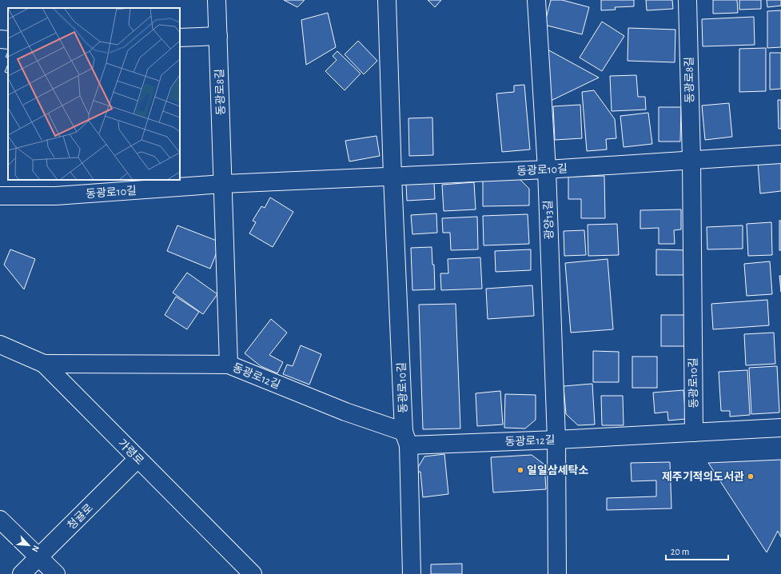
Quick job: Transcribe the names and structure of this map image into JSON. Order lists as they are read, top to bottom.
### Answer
{
  "streets": {
    "street": [
      "동광로8길",
      "동광로10길",
      "광양13길",
      "동광로12길",
      "가령로",
      "청귤로"
    ]
  },
  "crossings": [
    ["동광로8길", "동광로10길"],
    ["동광로10길", "광양13길"],
    ["동광로10길", "동광로12길"],
    ["광양13길", "동광로12길"],
    ["동광로12길", "가령로"],
    ["가령로", "청귤로"]
  ],
  "places": ["일일삼세탁소", "제주기적의도서관"],
  "scale_bar": "20 m",
  "north": "bottom right"
}
